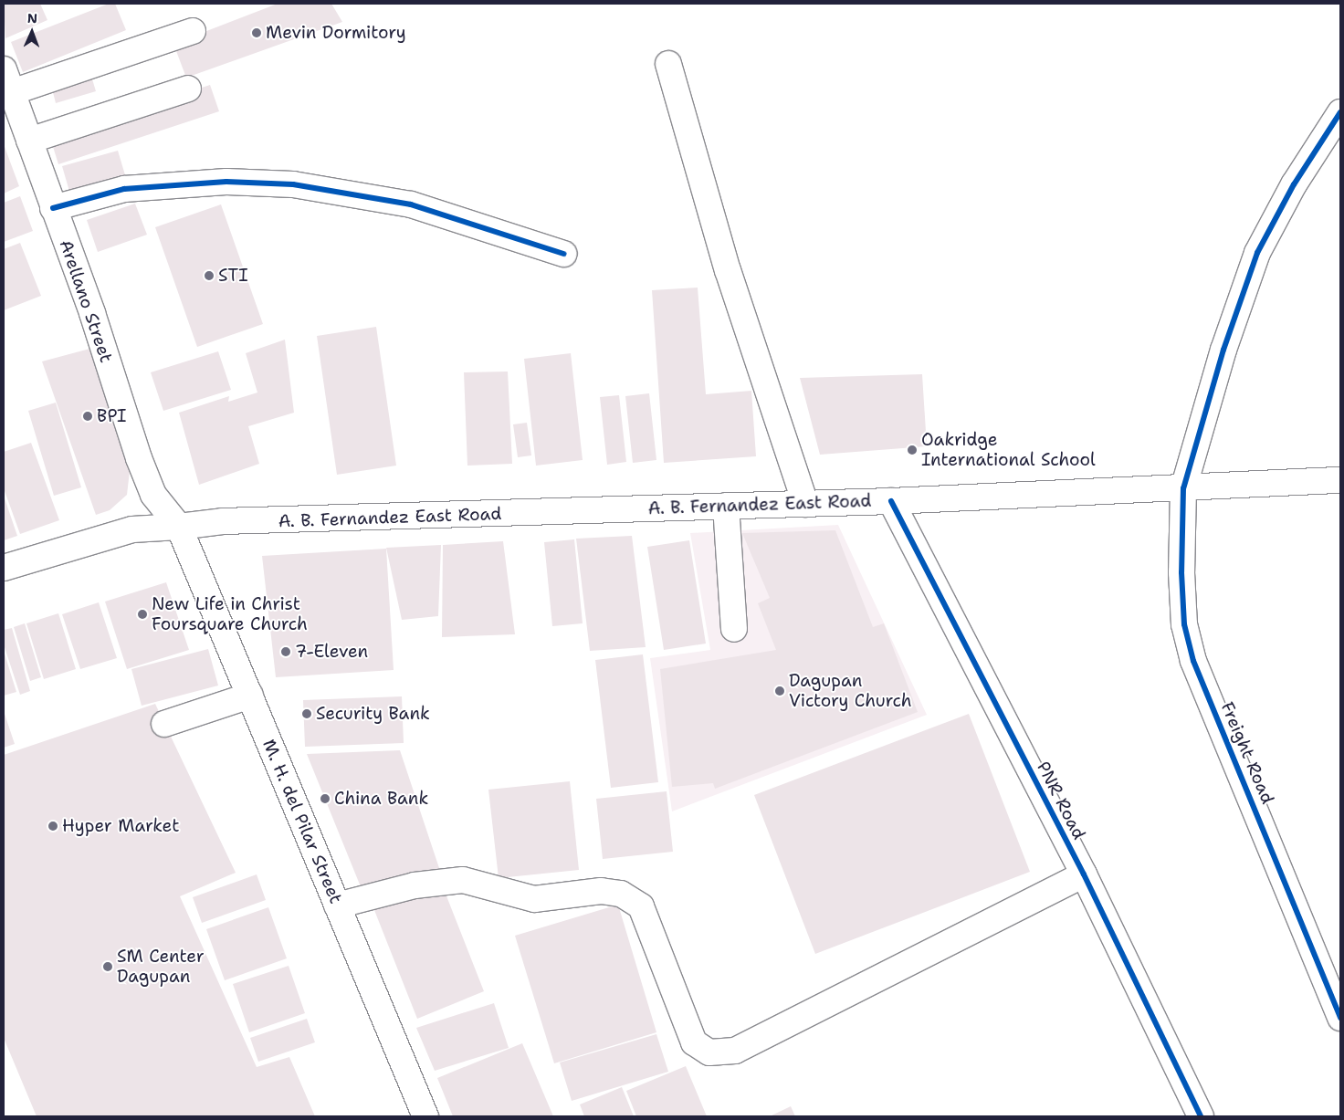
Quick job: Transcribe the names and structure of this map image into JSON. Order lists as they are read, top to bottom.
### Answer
{
  "streets": {
    "main road": [
      "Arellano Street",
      "A. B. Fernandez East Road",
      "Freight Road",
      "PNR Road",
      "M. H. del Pilar Street"
    ]
  },
  "crossings": [
    ["Arellano Street", "A. B. Fernandez East Road"],
    ["Arellano Street", "M. H. del Pilar Street"],
    ["A. B. Fernandez East Road", "Freight Road"],
    ["A. B. Fernandez East Road", "PNR Road"],
    ["A. B. Fernandez East Road", "M. H. del Pilar Street"]
  ],
  "places": [
    "Mevin Dormitory",
    "STI",
    "BPI",
    "Oakridge International School",
    "New Life in Christ Foursquare Church",
    "7-Eleven",
    "Dagupan Victory Church",
    "Security Bank",
    "China Bank",
    "Hyper Market",
    "SM Center Dagupan"
  ],
  "north": "top"
}
